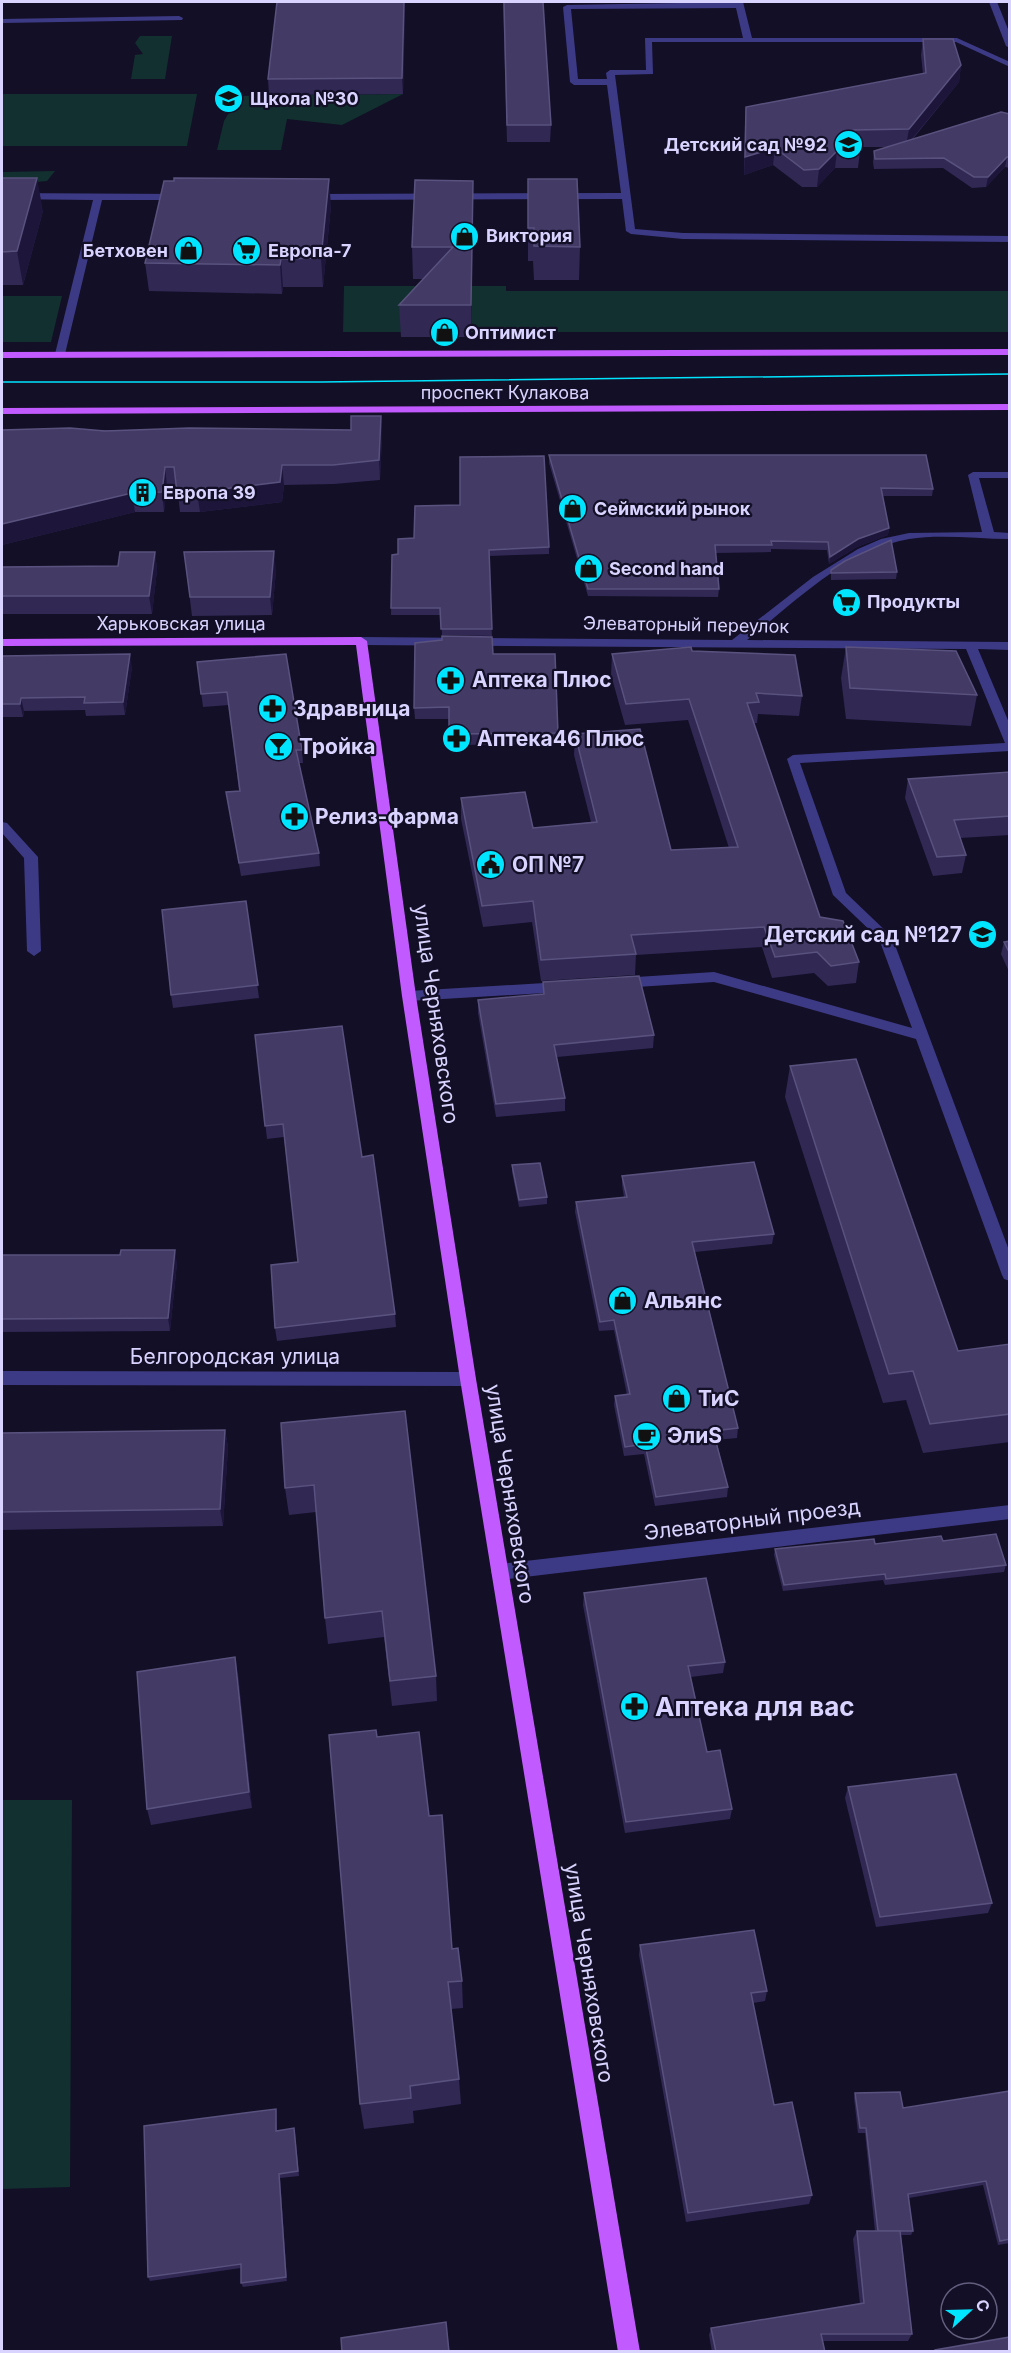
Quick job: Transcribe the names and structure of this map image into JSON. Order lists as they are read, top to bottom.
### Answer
{
  "streets": {
    "main road": ["проспект Кулакова", "Харьковская улица", "улица Черняховского"],
    "street": ["Элеваторный переулок", "Белгородская улица", "Элеваторный проезд"]
  },
  "crossings": [
    ["Харьковская улица", "Элеваторный переулок"],
    ["Харьковская улица", "улица Черняховского"],
    ["Элеваторный переулок", "улица Черняховского"],
    ["улица Черняховского", "Белгородская улица"],
    ["улица Черняховского", "Элеваторный проезд"]
  ],
  "places": {
    "school or university": ["Щкола №30", "Детский сад №92", "Детский сад №127"],
    "shop": [
      "Виктория",
      "Бетховен",
      "Оптимист",
      "Сеймский рынок",
      "Second hand",
      "Альянс",
      "ТиС"
    ],
    "supermarket": ["Европа-7", "Продукты"],
    "building": ["Европа 39"],
    "pharmacy": [
      "Аптека Плюс",
      "Здравница",
      "Аптека46 Плюс",
      "Релиз-фарма",
      "Аптека для вас"
    ],
    "bar": ["Тройка"],
    "public building": ["ОП №7"],
    "cafe": ["ЭлиS"]
  },
  "north": "right"
}
